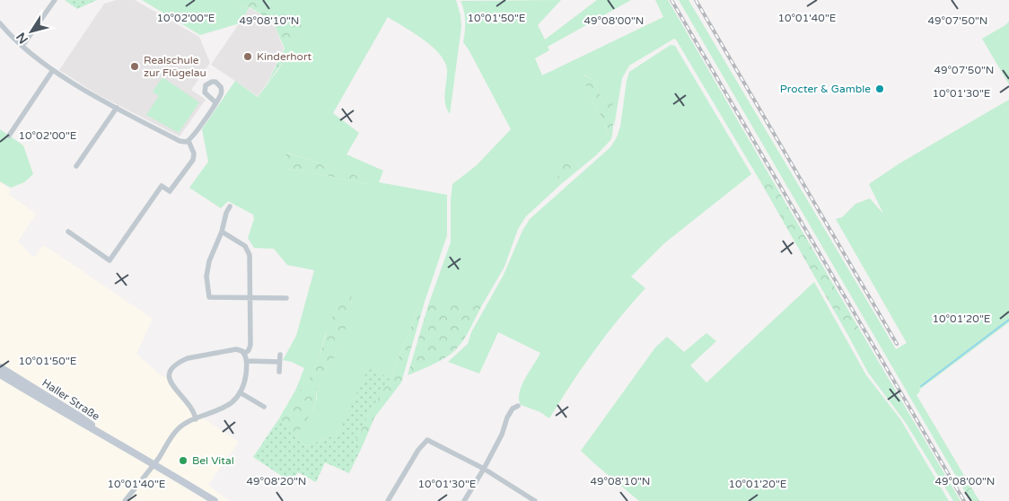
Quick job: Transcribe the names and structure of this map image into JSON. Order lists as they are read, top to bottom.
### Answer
{
  "streets": {
    "main road": ["Haller Straße"]
  },
  "places": [
    "Kinderhort",
    "Realschule zur Flügelau",
    "Procter & Gamble",
    "Bel Vital"
  ],
  "north": "bottom left",
  "coordinates": [
    "10°02'00\"E",
    "10°01'50\"E",
    "10°01'40\"E",
    "49°08'10\"N",
    "49°08'00\"N",
    "49°07'50\"N",
    "10°01'30\"E",
    "10°01'20\"E",
    "49°08'20\"N"
  ]
}
